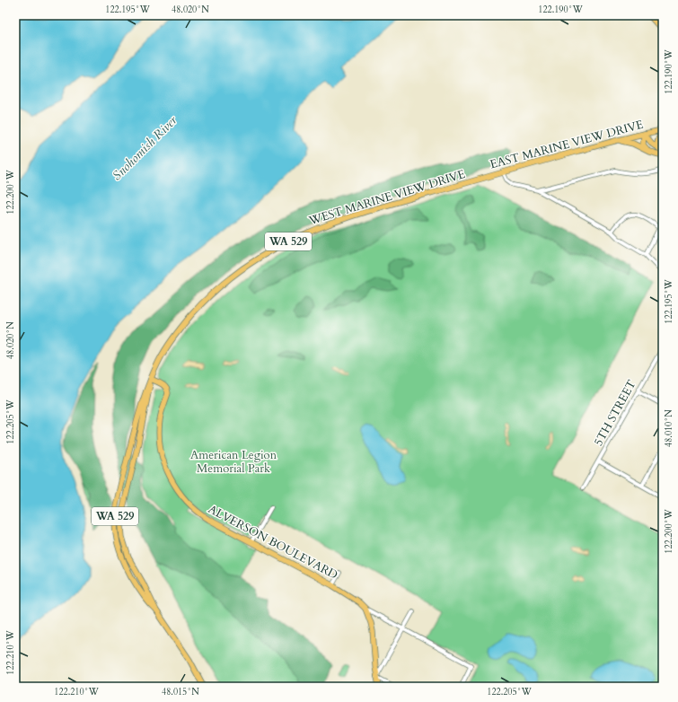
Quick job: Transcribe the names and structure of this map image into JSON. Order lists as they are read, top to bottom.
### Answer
{
  "streets": {
    "main road": [
      "EAST MARINE VIEW DRIVE",
      "WEST MARINE VIEW DRIVE",
      "WA 529",
      "ALVERSON BOULEVARD"
    ],
    "street": ["5TH STREET"]
  },
  "crossings": [
    ["EAST MARINE VIEW DRIVE", "WEST MARINE VIEW DRIVE"],
    ["WEST MARINE VIEW DRIVE", "ALVERSON BOULEVARD"]
  ],
  "water": ["Snohomish River"],
  "parks": ["American Legion Memorial Park"],
  "coordinates": [
    "122.195°W",
    "48.020°N",
    "122.190°W",
    "122.200°W",
    "122.205°W",
    "48.010°N",
    "122.210°W",
    "48.015°N"
  ]
}
